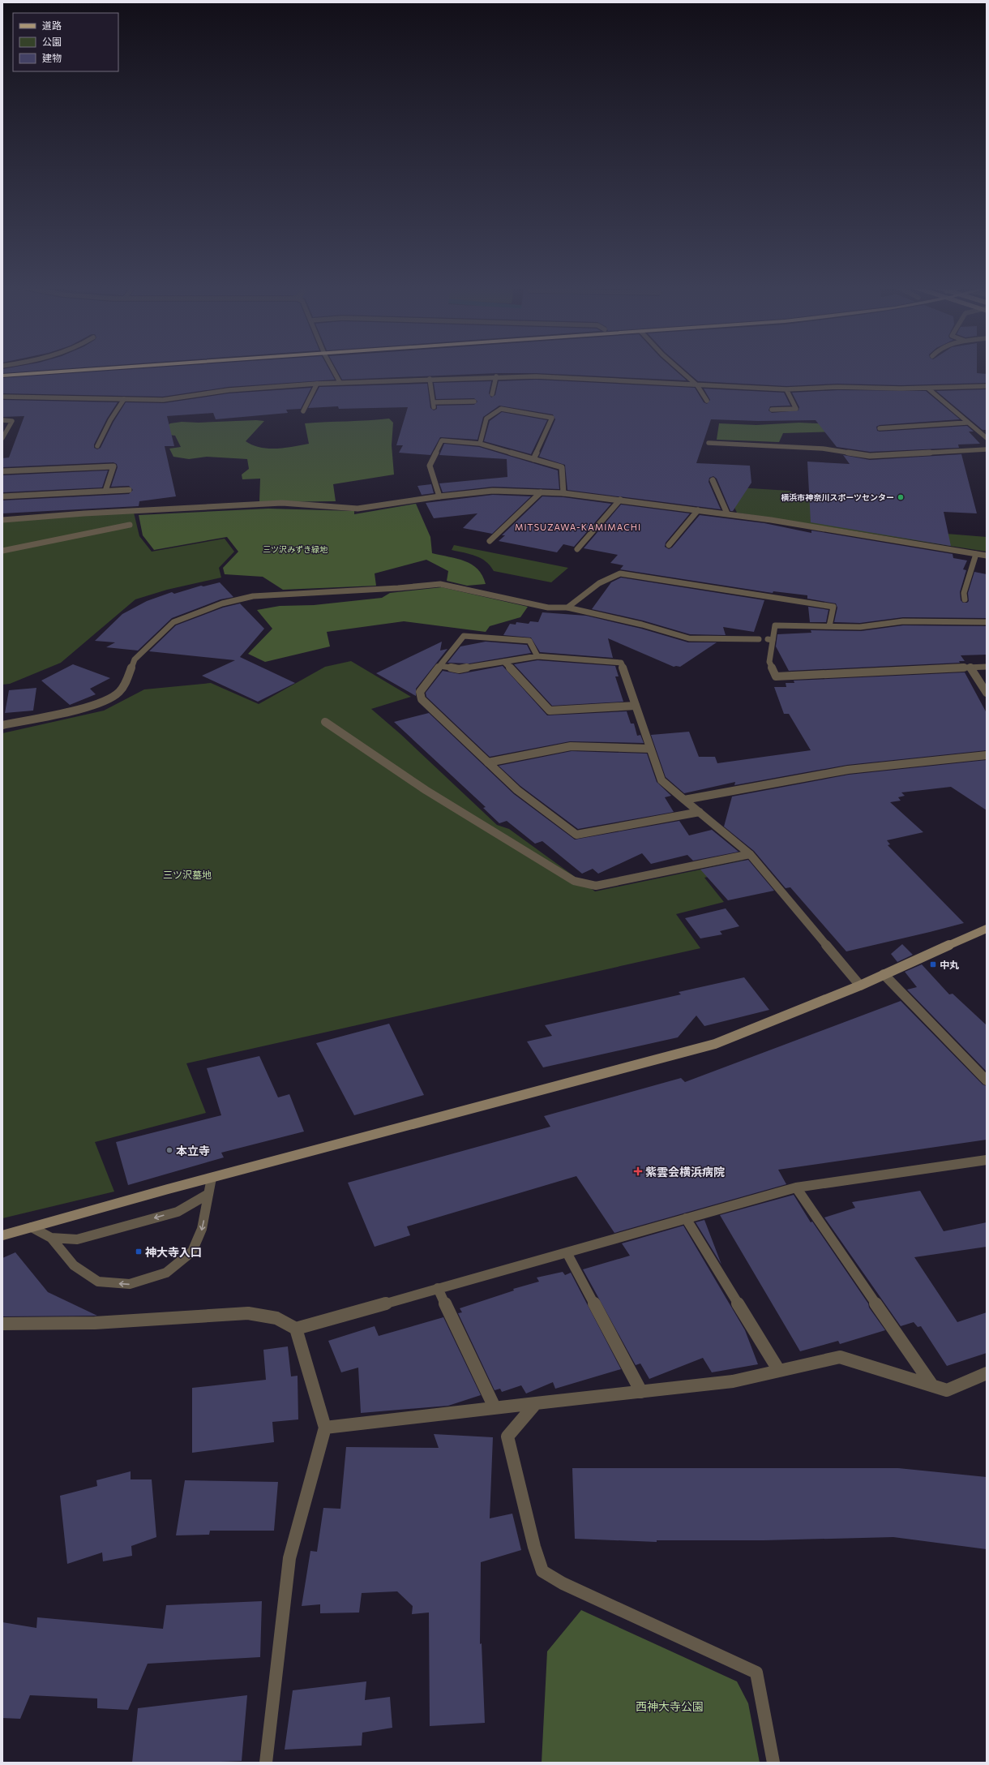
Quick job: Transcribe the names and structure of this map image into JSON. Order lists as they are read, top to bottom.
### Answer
{
  "districts": ["MITSUZAWA-KAMIMACHI"],
  "parks": ["三ツ沢みずき緑地", "三ツ沢墓地", "西神大寺公園"],
  "places": {
    "other": ["横浜市神奈川スポーツセンター", "本立寺"],
    "transit": ["中丸", "神大寺入口"],
    "health": ["紫雲会横浜病院"]
  },
  "legend": ["道路", "公園", "建物"]
}
